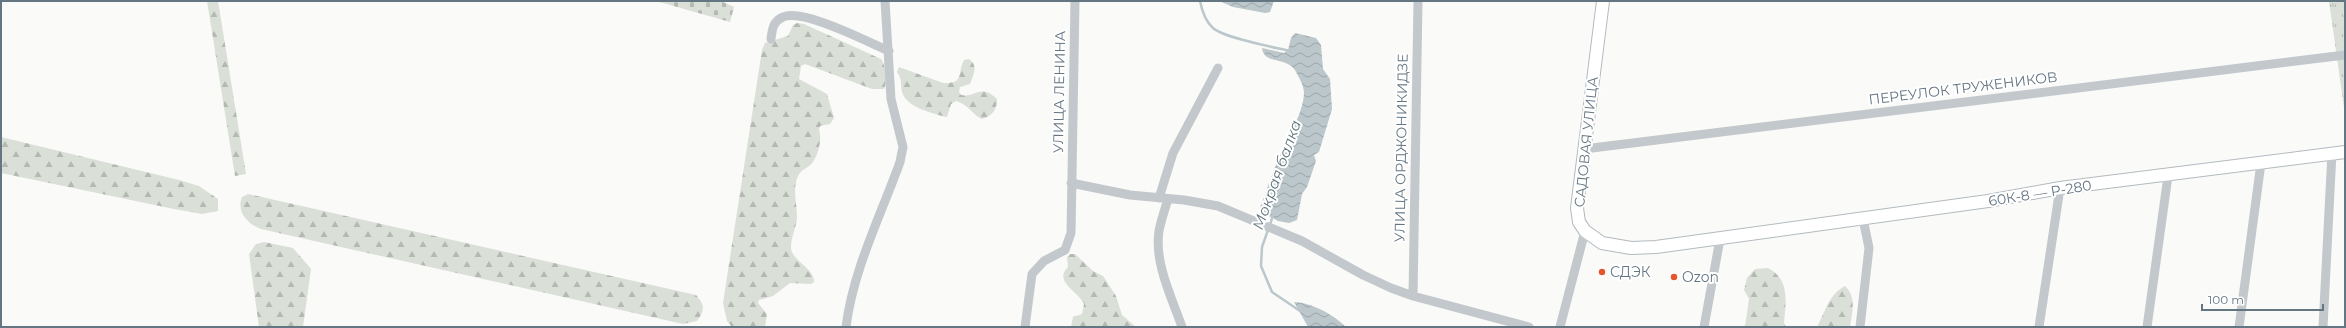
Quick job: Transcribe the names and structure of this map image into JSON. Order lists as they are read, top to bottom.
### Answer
{
  "streets": {
    "street": [
      "ПЕРЕУЛОК ТРУЖЕНИКОВ",
      "УЛИЦА ЛЕНИНА",
      "САДОВАЯ УЛИЦА",
      "УЛИЦА ОРДЖОНИКИДЗЕ",
      "60К-8 — Р-280"
    ]
  },
  "crossings": [
    ["ПЕРЕУЛОК ТРУЖЕНИКОВ", "САДОВАЯ УЛИЦА"],
    ["САДОВАЯ УЛИЦА", "60К-8 — Р-280"]
  ],
  "water": ["Мокрая балка"],
  "places": ["СДЭК", "Ozon"],
  "scale_bar": "100 m"
}
